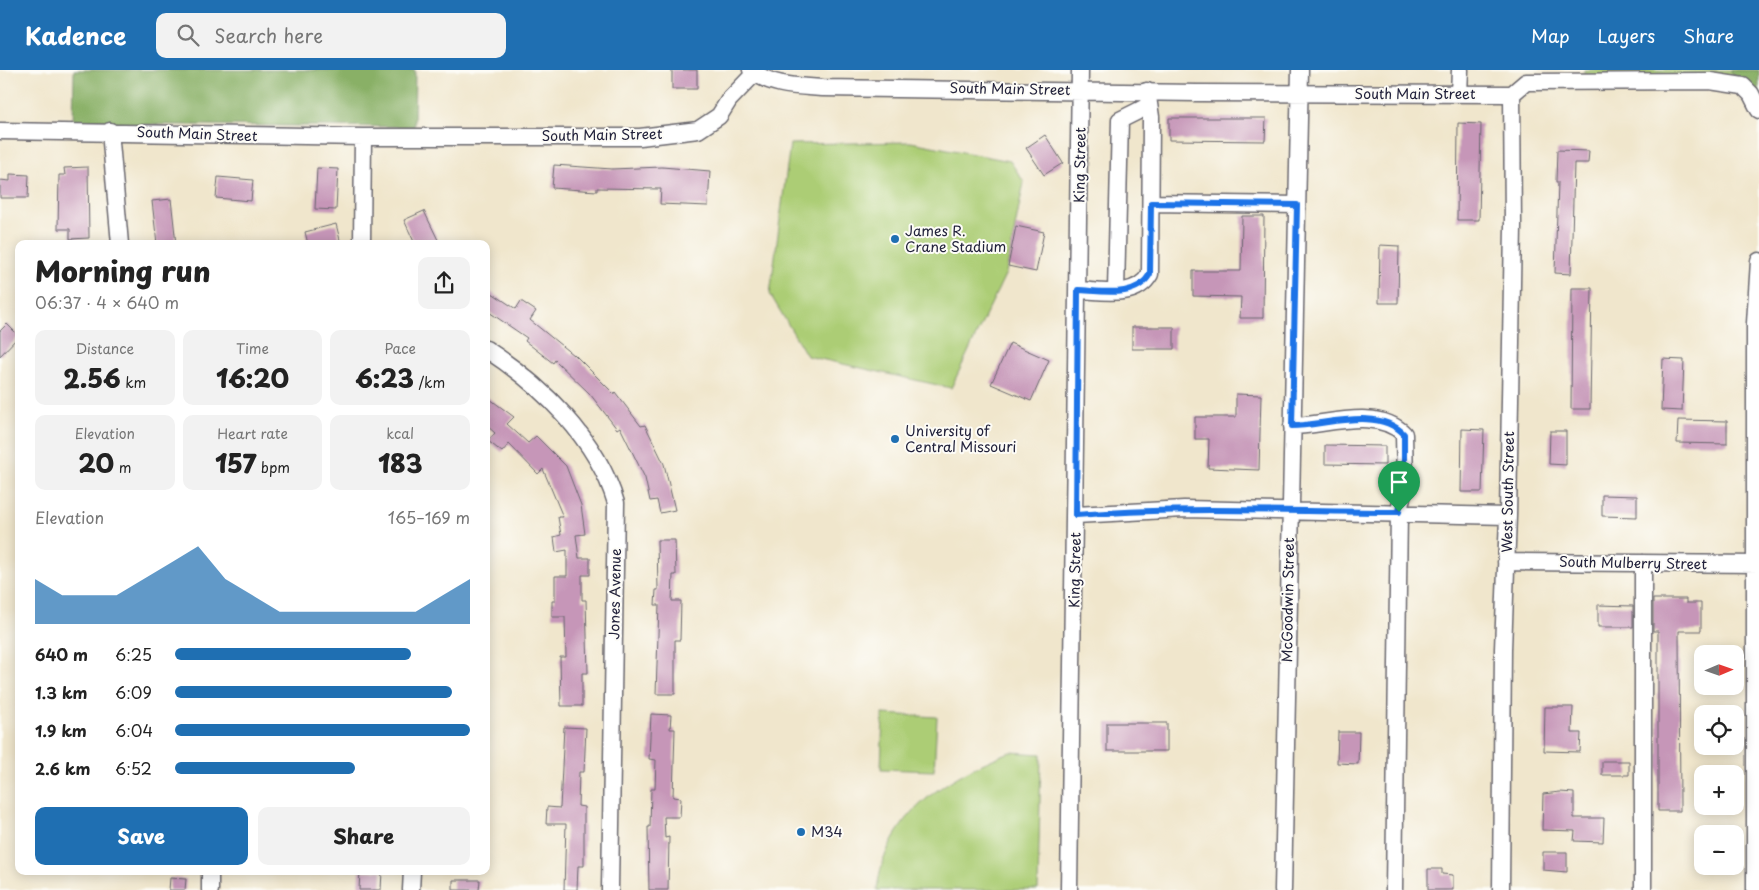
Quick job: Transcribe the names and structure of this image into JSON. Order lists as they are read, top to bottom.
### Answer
{
  "streets": {
    "street": [
      "South Main Street",
      "King Street",
      "West South Street",
      "South Mulberry Street",
      "Jones Avenue",
      "McGoodwin Street"
    ]
  },
  "crossings": [
    ["South Main Street", "King Street"],
    ["South Main Street", "West South Street"],
    ["South Main Street", "McGoodwin Street"],
    ["West South Street", "South Mulberry Street"]
  ],
  "places": ["James R. Crane Stadium", "University of Central Missouri", "M34"],
  "north": "right",
  "page": {
    "header": "Kadence",
    "search": "Search here",
    "nav": ["Map", "Layers", "Share"],
    "heading": ["Morning run", "06:37 · 4 × 640 m"],
    "stats": [
      ["Distance", "2.56 km"],
      ["Time", "16:20"],
      ["Pace", "6:23 /km"],
      ["Elevation", "20 m"],
      ["Heart rate", "157 bpm"],
      ["kcal", "183"]
    ],
    "chart": ["Elevation", "165–169 m"],
    "list": [
      {
        "name": "640 m",
        "note": "6:25"
      },
      {
        "name": "1.3 km",
        "note": "6:09"
      },
      {
        "name": "1.9 km",
        "note": "6:04"
      },
      {
        "name": "2.6 km",
        "note": "6:52"
      }
    ],
    "map_buttons": ["+", "−"],
    "buttons": ["Save", "Share"]
  }
}
